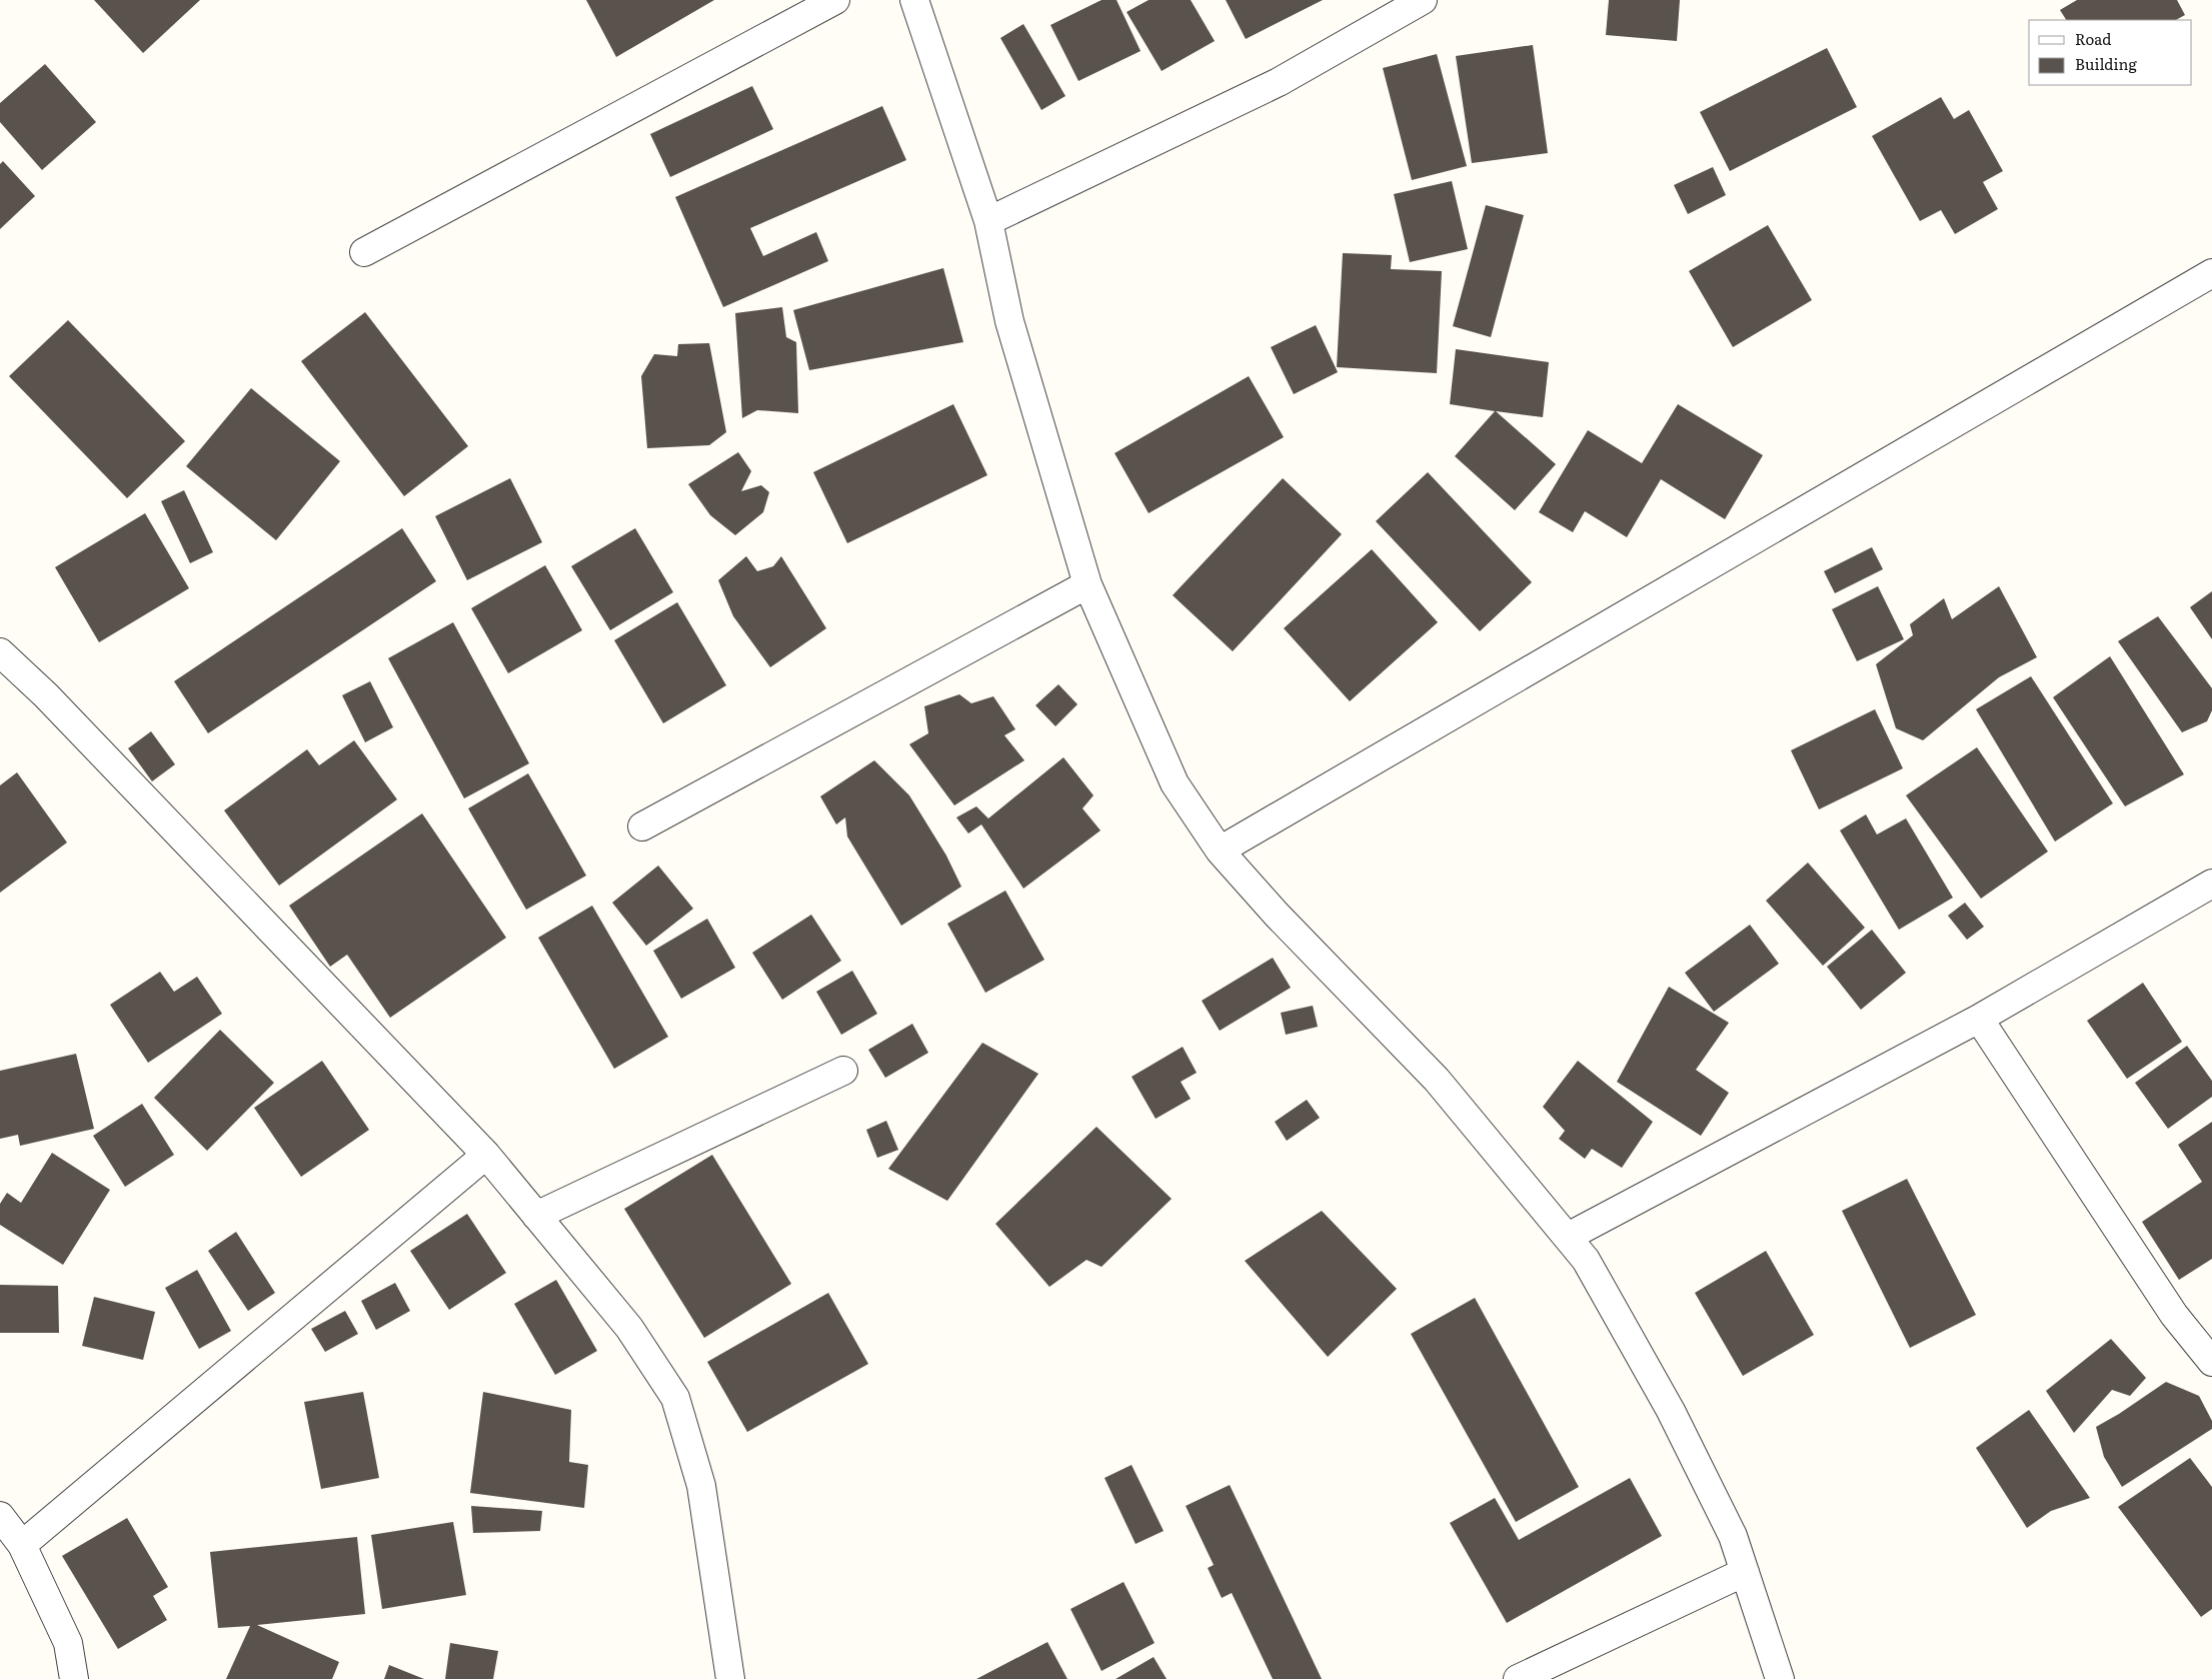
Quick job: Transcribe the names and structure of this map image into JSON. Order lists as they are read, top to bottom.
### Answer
{
  "legend": ["Road", "Building"]
}
